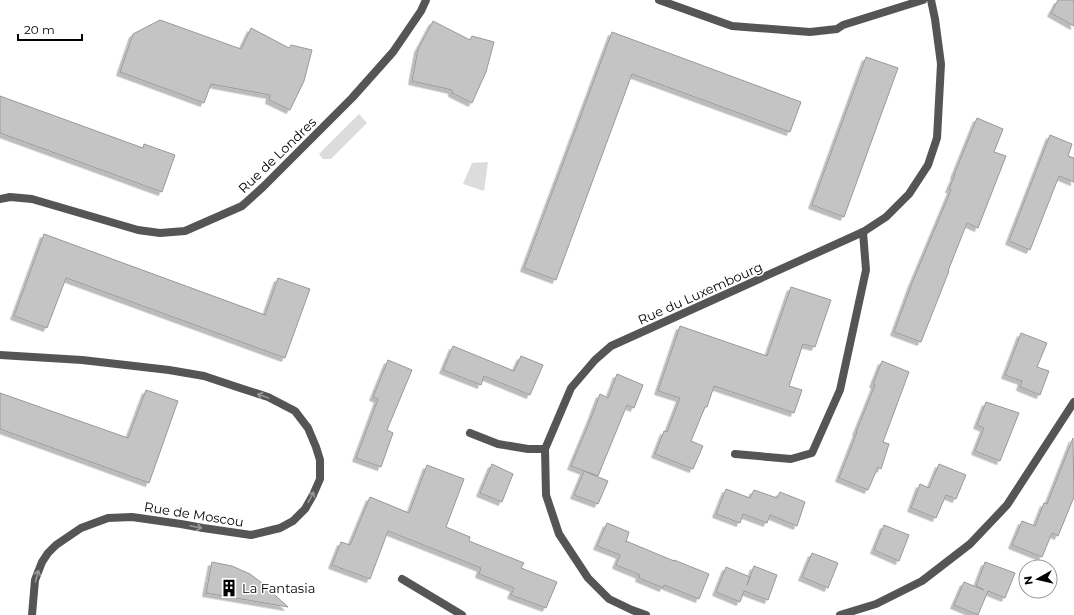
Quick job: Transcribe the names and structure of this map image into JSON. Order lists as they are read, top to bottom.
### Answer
{
  "streets": {
    "street": ["Rue de Londres", "Rue du Luxembourg", "Rue de Moscou"]
  },
  "places": {
    "building": ["La Fantasia"]
  },
  "scale_bar": "20 m",
  "north": "left"
}
